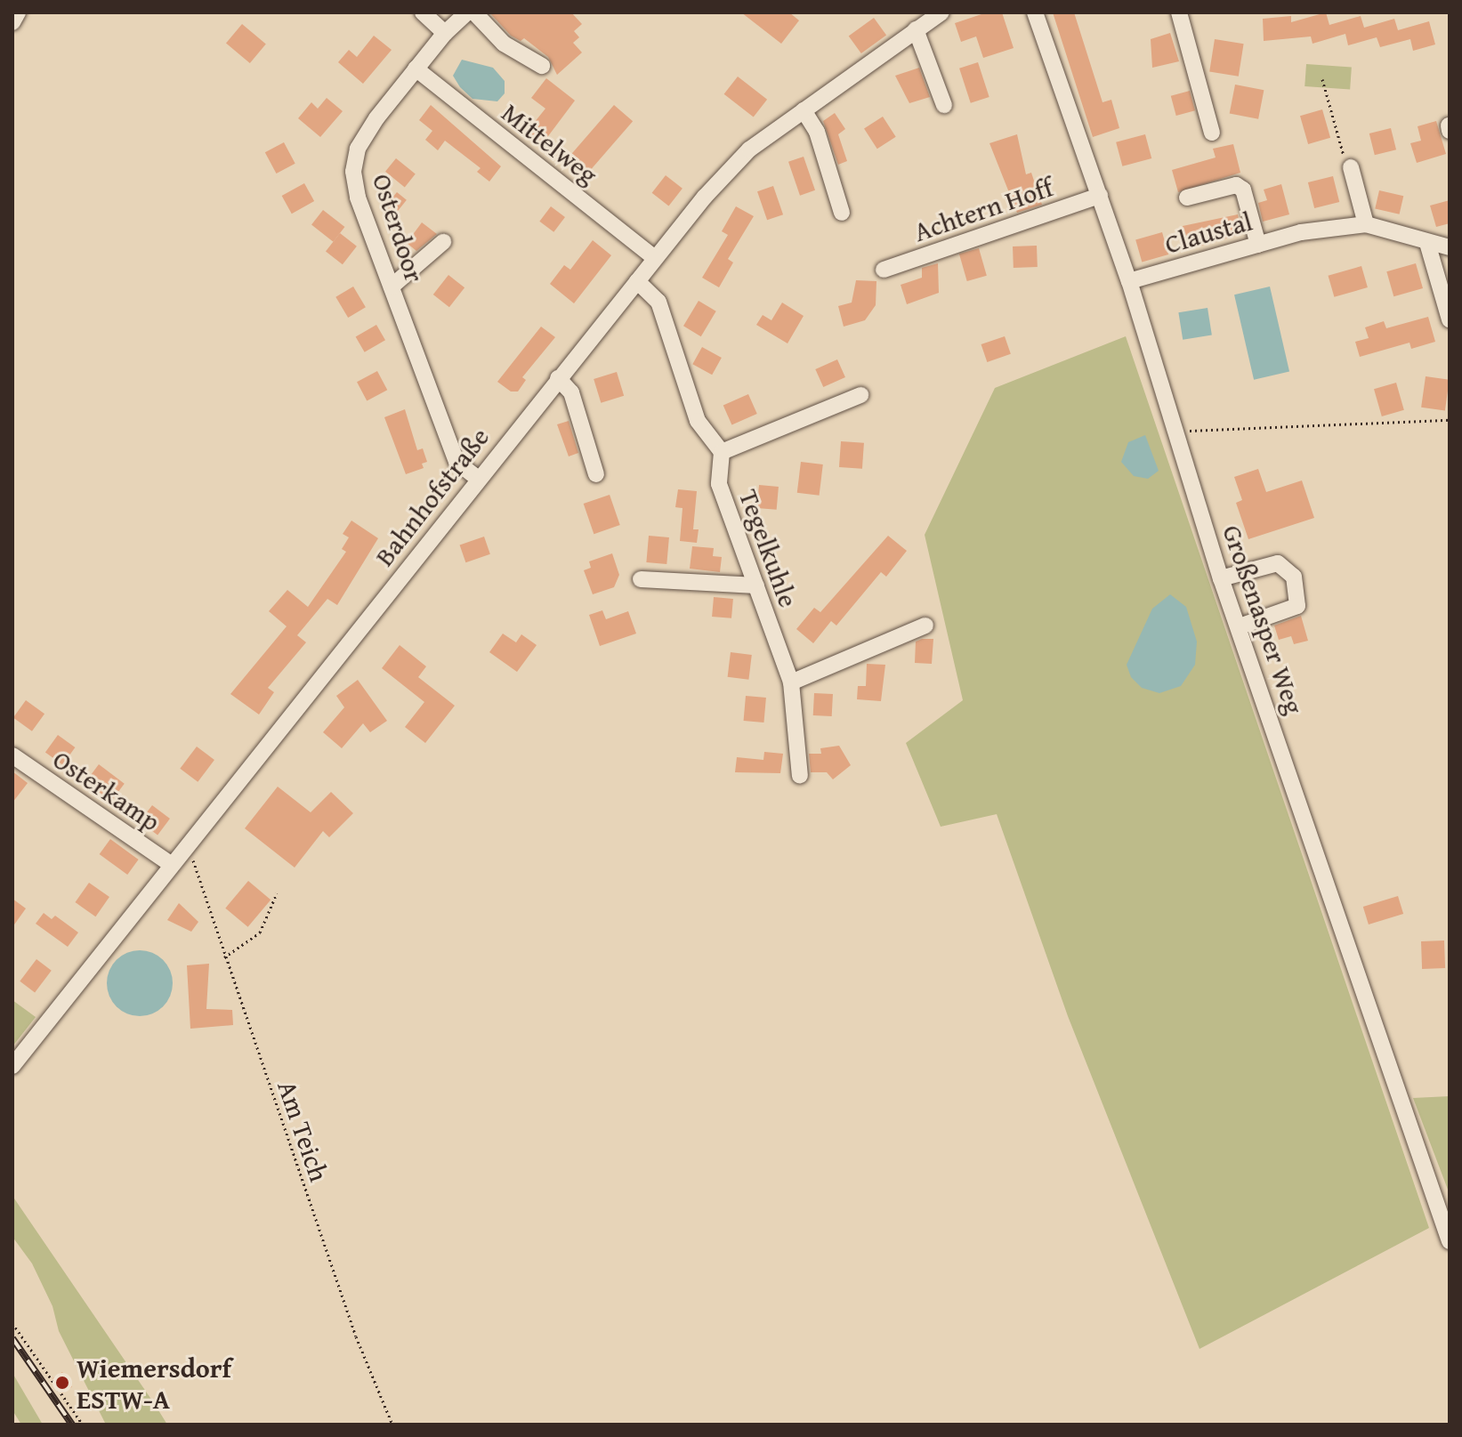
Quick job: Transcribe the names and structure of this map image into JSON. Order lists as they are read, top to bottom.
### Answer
{
  "streets": {
    "street": [
      "Mittelweg",
      "Achtern Hoff",
      "Osterdoor",
      "Claustal",
      "Bahnhofstraße",
      "Tegelkuhle",
      "Großenasper Weg",
      "Osterkamp"
    ],
    "path": ["Am Teich"]
  },
  "crossings": [
    ["Mittelweg", "Osterdoor"],
    ["Mittelweg", "Bahnhofstraße"],
    ["Achtern Hoff", "Großenasper Weg"],
    ["Osterdoor", "Bahnhofstraße"],
    ["Claustal", "Großenasper Weg"],
    ["Bahnhofstraße", "Osterkamp"],
    ["Bahnhofstraße", "Am Teich"]
  ],
  "places": ["Wiemersdorf ESTW-A"]
}
